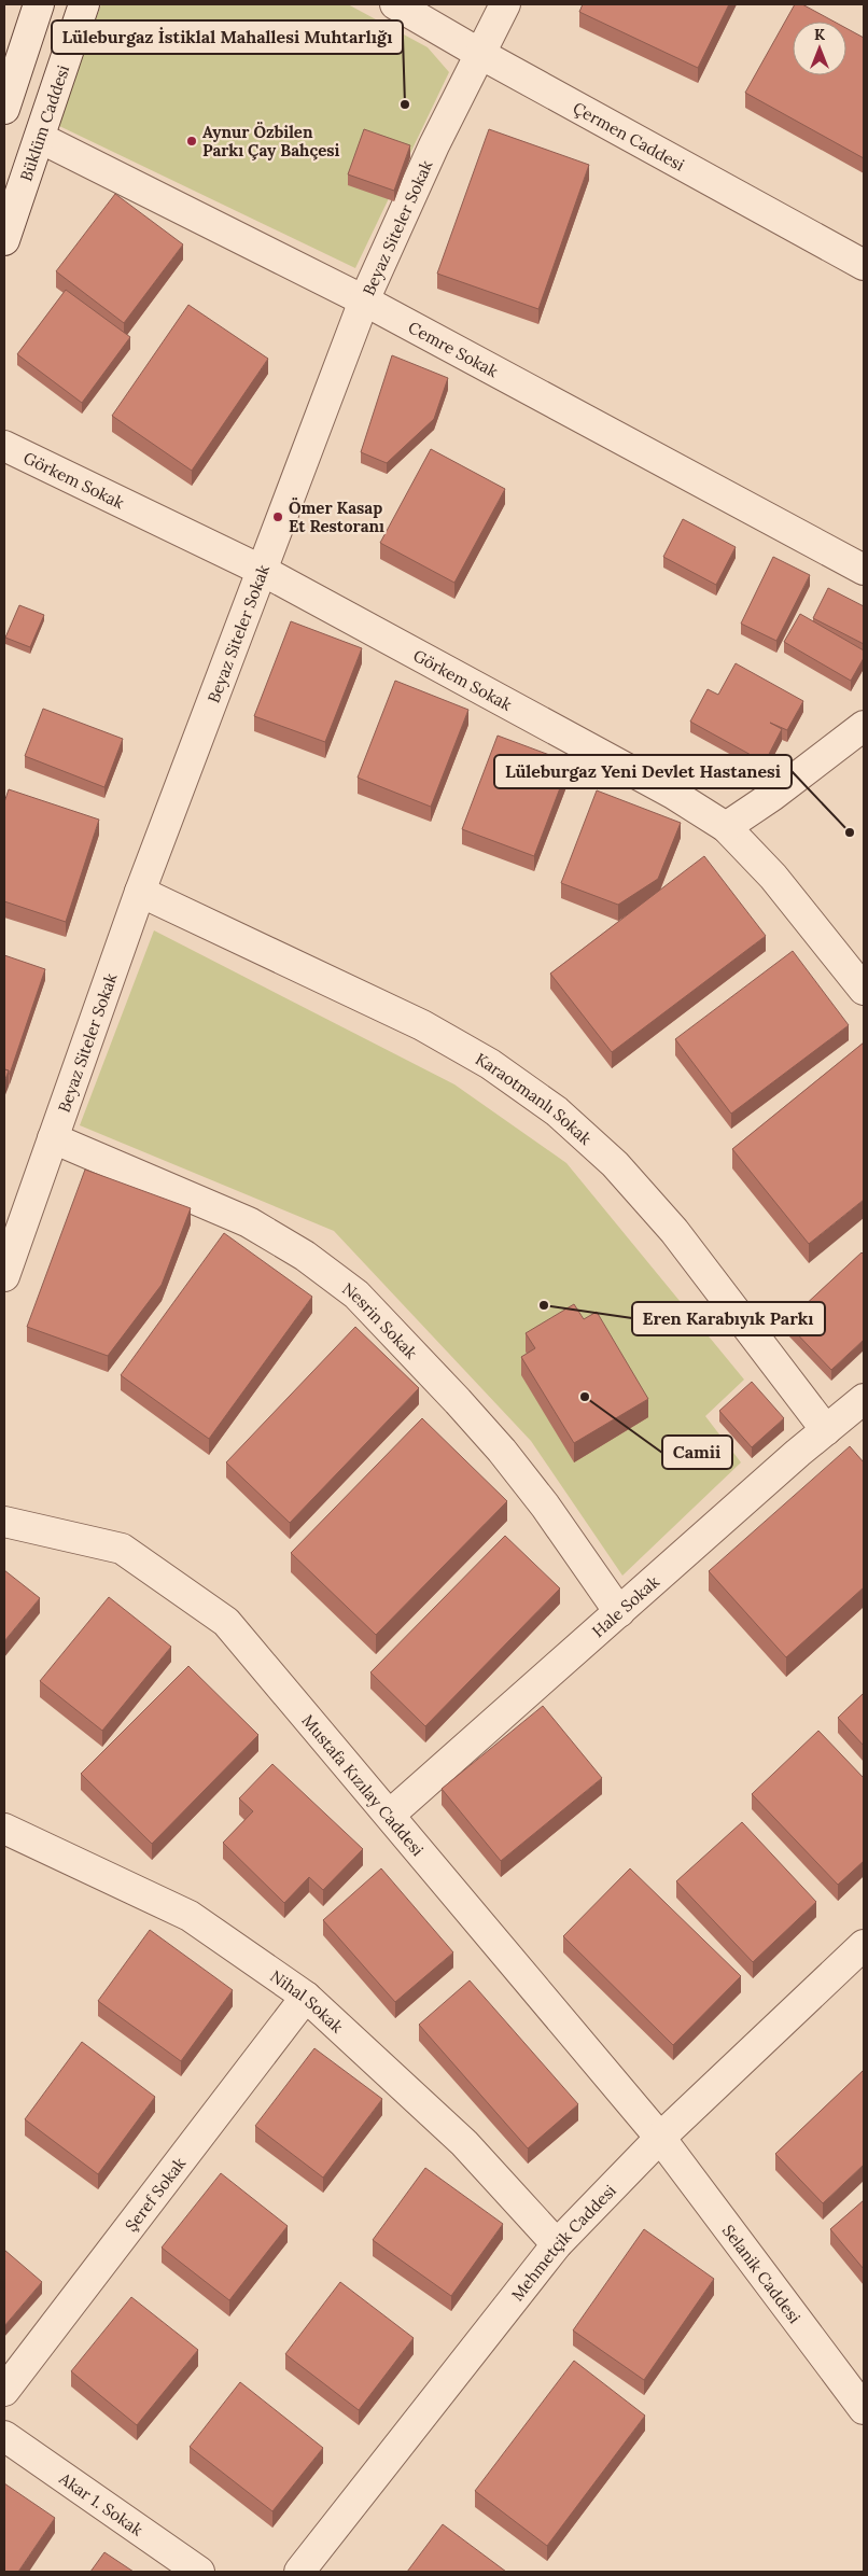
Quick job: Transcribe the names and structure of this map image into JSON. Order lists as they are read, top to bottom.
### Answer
{
  "streets": {
    "street": [
      "Büklüm Caddesi",
      "Çermen Caddesi",
      "Beyaz Siteler Sokak",
      "Cemre Sokak",
      "Görkem Sokak",
      "Karaotmanlı Sokak",
      "Nesrin Sokak",
      "Hale Sokak",
      "Mustafa Kızılay Caddesi",
      "Nihal Sokak",
      "Şeref Sokak",
      "Mehmetçik Caddesi",
      "Selanik Caddesi",
      "Akar 1. Sokak"
    ]
  },
  "crossings": [
    ["Büklüm Caddesi", "Cemre Sokak"],
    ["Çermen Caddesi", "Beyaz Siteler Sokak"],
    ["Beyaz Siteler Sokak", "Cemre Sokak"],
    ["Beyaz Siteler Sokak", "Görkem Sokak"],
    ["Beyaz Siteler Sokak", "Karaotmanlı Sokak"],
    ["Beyaz Siteler Sokak", "Nesrin Sokak"],
    ["Karaotmanlı Sokak", "Hale Sokak"],
    ["Nesrin Sokak", "Hale Sokak"],
    ["Hale Sokak", "Mustafa Kızılay Caddesi"],
    ["Mustafa Kızılay Caddesi", "Mehmetçik Caddesi"],
    ["Mustafa Kızılay Caddesi", "Selanik Caddesi"],
    ["Nihal Sokak", "Şeref Sokak"],
    ["Nihal Sokak", "Mehmetçik Caddesi"],
    ["Mehmetçik Caddesi", "Selanik Caddesi"]
  ],
  "places": [
    "Lüleburgaz İstiklal Mahallesi Muhtarlığı",
    "Aynur Özbilen Parkı Çay Bahçesi",
    "Ömer Kasap Et Restoranı",
    "Lüleburgaz Yeni Devlet Hastanesi",
    "Eren Karabıyık Parkı",
    "Camii"
  ],
  "north": "top"
}
